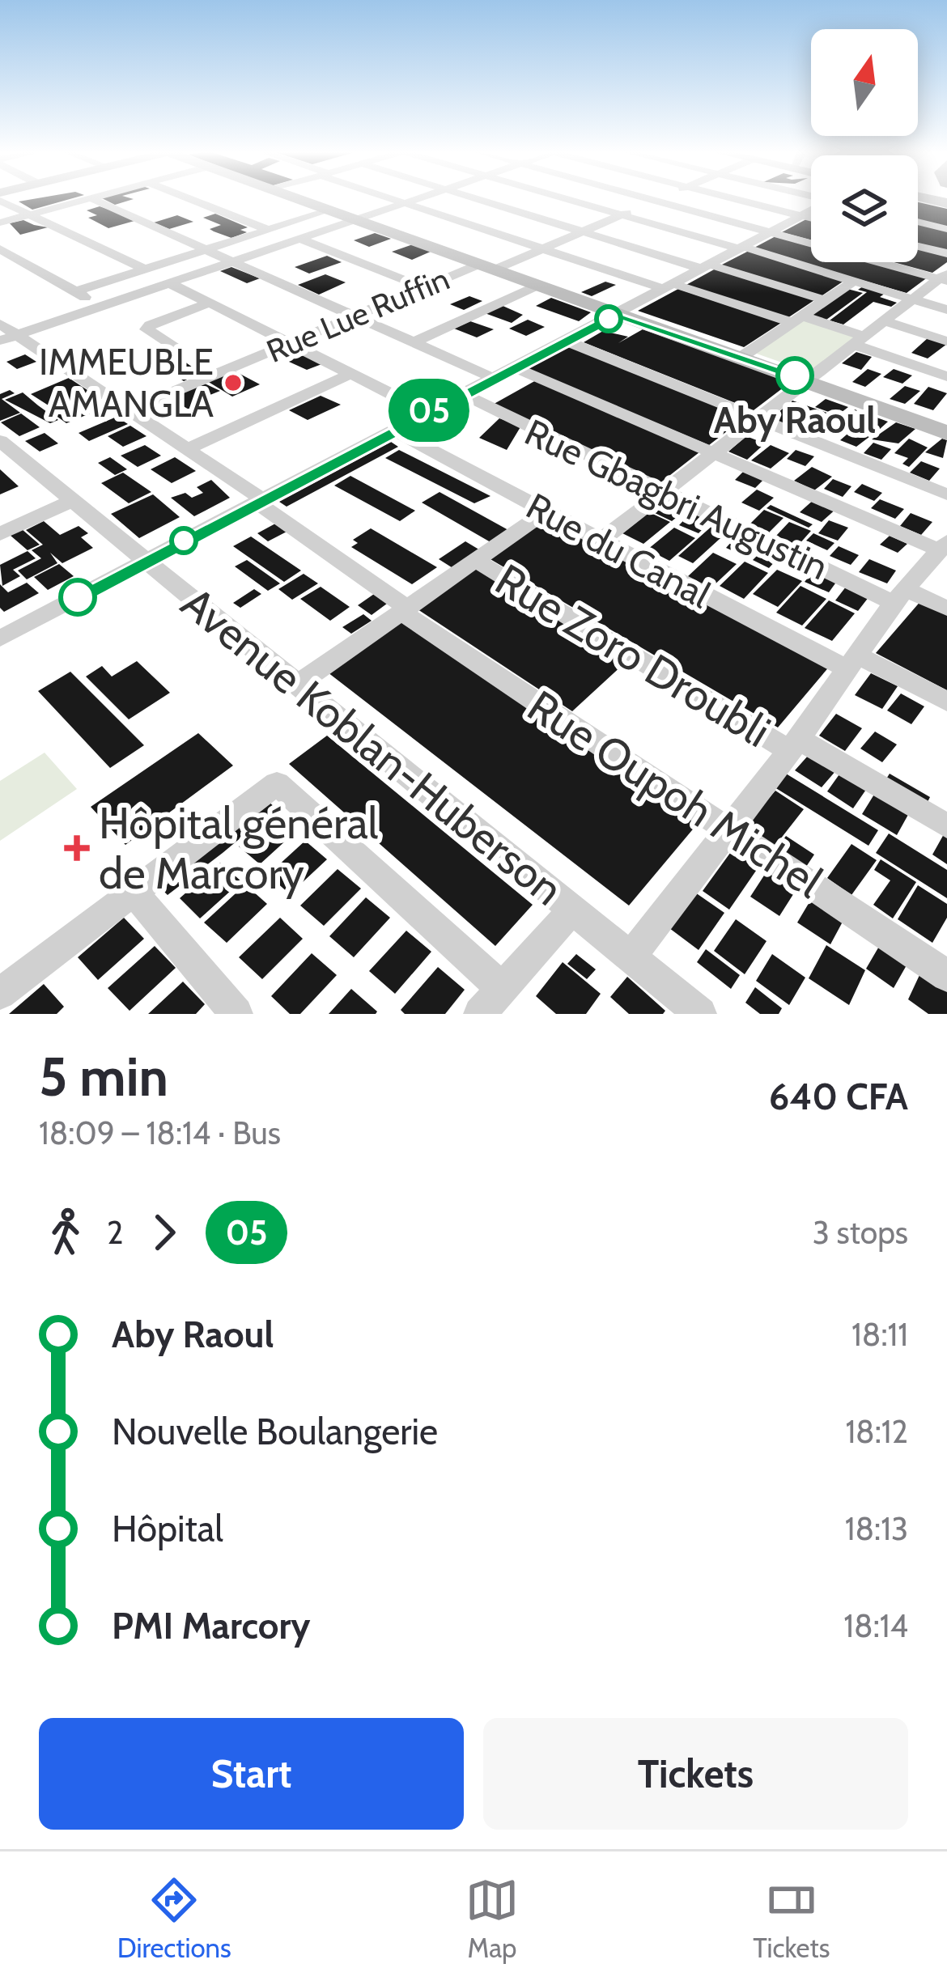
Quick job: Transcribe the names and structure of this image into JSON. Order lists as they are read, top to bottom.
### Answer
{
  "streets": {
    "street": [
      "Rue Lue Ruffin",
      "Rue Gbagbri Augustin",
      "Rue du Canal",
      "Rue Zoro Droubli",
      "Avenue Koblan-Huberson",
      "Rue Oupoh Michel"
    ]
  },
  "crossings": [
    ["Rue Lue Ruffin", "Rue Oupoh Michel"]
  ],
  "places": {
    "other": ["Aby Raoul", "IMMEUBLE AMANGLA"],
    "health": ["Hôpital général de Marcory"]
  },
  "lines": ["bus line 05"],
  "north": "top",
  "page": {
    "on_map": "05",
    "heading": ["5 min", "18:09 – 18:14 · Bus", "640 CFA"],
    "legs": ["2", "05", "3 stops"],
    "list": [
      {
        "name": "Aby Raoul",
        "value": "18:11"
      },
      {
        "name": "Nouvelle Boulangerie",
        "value": "18:12"
      },
      {
        "name": "Hôpital",
        "value": "18:13"
      },
      {
        "name": "PMI Marcory",
        "value": "18:14"
      }
    ],
    "buttons": ["Start", "Tickets"],
    "tabs": ["Directions", "Map", "Tickets"]
  }
}
